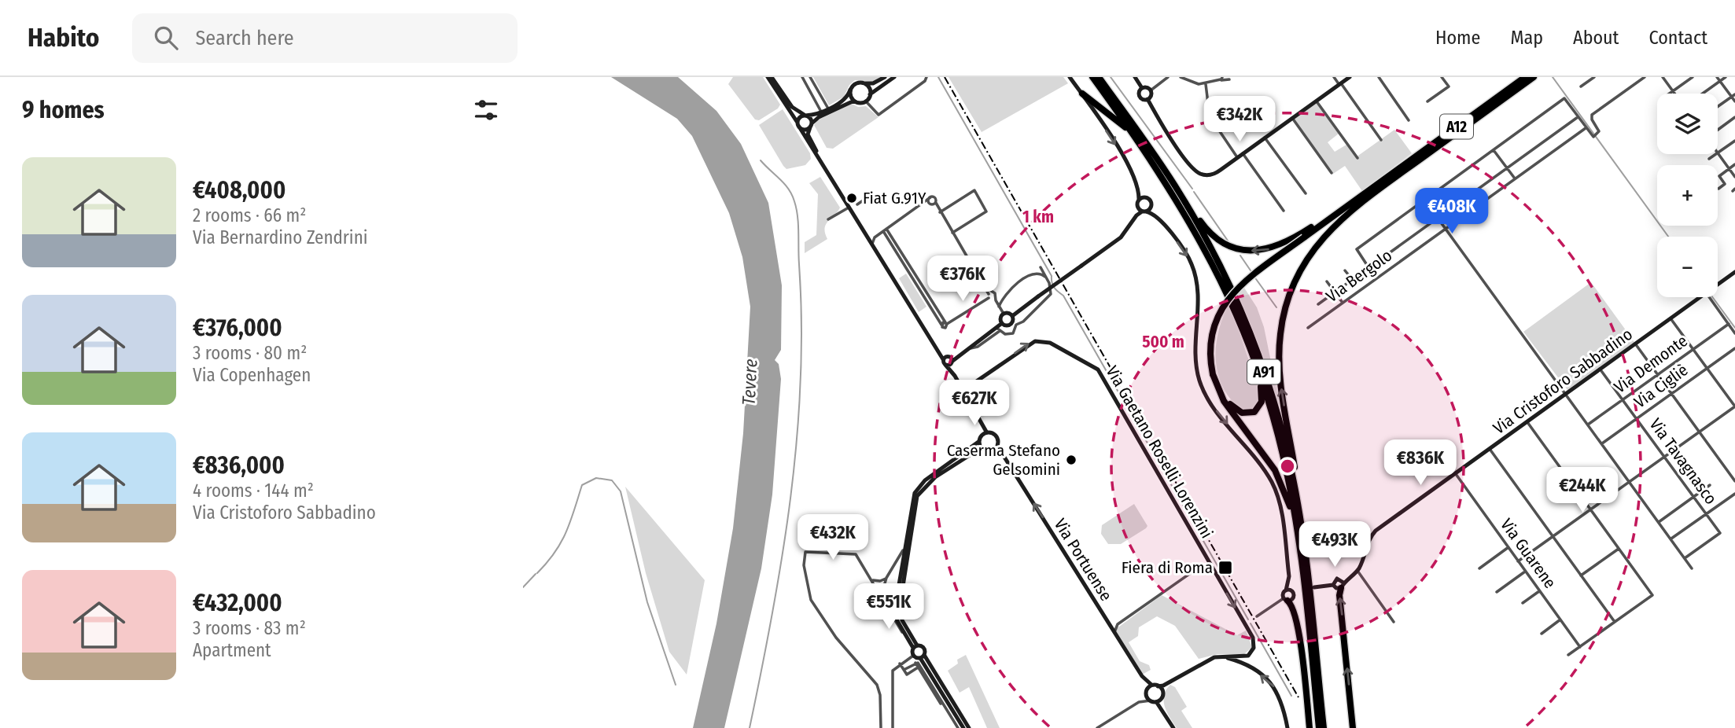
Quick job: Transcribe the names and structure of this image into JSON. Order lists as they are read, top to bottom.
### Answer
{
  "streets": {
    "highway": ["A12", "A91"],
    "street": [
      "Via Bergolo",
      "Via Demonte",
      "Via Cristoforo Sabbadino",
      "Via Cigliè",
      "Via Gaetano Roselli Lorenzini",
      "Via Tavagnasco",
      "Via Guarene",
      "Via Portuense"
    ]
  },
  "crossings": [
    ["Via Demonte", "Via Tavagnasco"],
    ["Via Cristoforo Sabbadino", "Via Tavagnasco"],
    ["Via Cristoforo Sabbadino", "Via Guarene"],
    ["Via Cigliè", "Via Tavagnasco"]
  ],
  "one_way": ["Via Portuense"],
  "water": ["Tevere"],
  "places": {
    "other": ["Fiat G.91Y", "Caserma Stefano Gelsomini"],
    "transit": ["Fiera di Roma"]
  },
  "page": {
    "header": "Habito",
    "search": "Search here",
    "nav": [
      "Home",
      "Map",
      "About",
      "Contact"
    ],
    "heading": "9 homes",
    "map_buttons": ["+", "−"],
    "price": [
      "€342K",
      "€408K",
      "€376K",
      "€627K",
      "€836K",
      "€244K",
      "€432K",
      "€493K",
      "€551K"
    ],
    "list": [
      {
        "name": "€408,000",
        "note": "2 rooms · 66 m² · Via Bernardino Zendrini"
      },
      {
        "name": "€376,000",
        "note": "3 rooms · 80 m² · Via Copenhagen"
      },
      {
        "name": "€836,000",
        "note": "4 rooms · 144 m² · Via Cristoforo Sabbadino"
      },
      {
        "name": "€432,000",
        "note": "3 rooms · 83 m² · Apartment"
      }
    ]
  },
  "rings": ["1 km", "500 m"]
}
